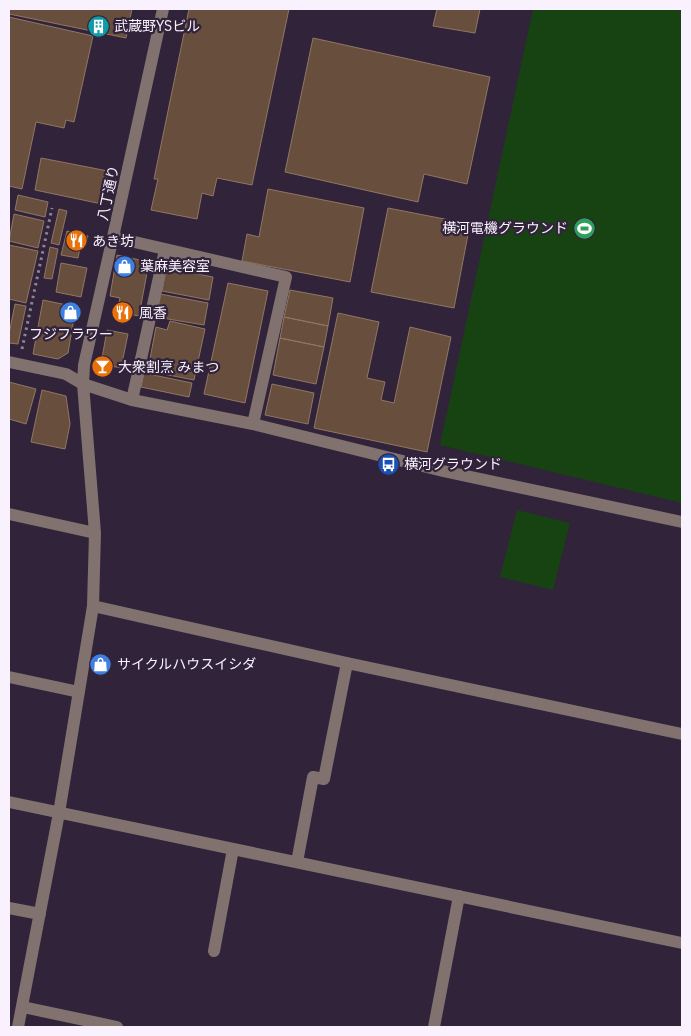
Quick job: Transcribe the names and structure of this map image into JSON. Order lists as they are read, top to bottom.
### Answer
{
  "streets": {
    "street": ["八丁通り"]
  },
  "places": {
    "building": ["武蔵野YSビル"],
    "sports": ["横河電機グラウンド"],
    "restaurant": ["あき坊", "風香"],
    "shop": ["葉麻美容室", "フジフラワー", "サイクルハウスイシダ"],
    "bar": ["大衆割烹 みまつ"],
    "bus stop": ["横河グラウンド"]
  }
}
